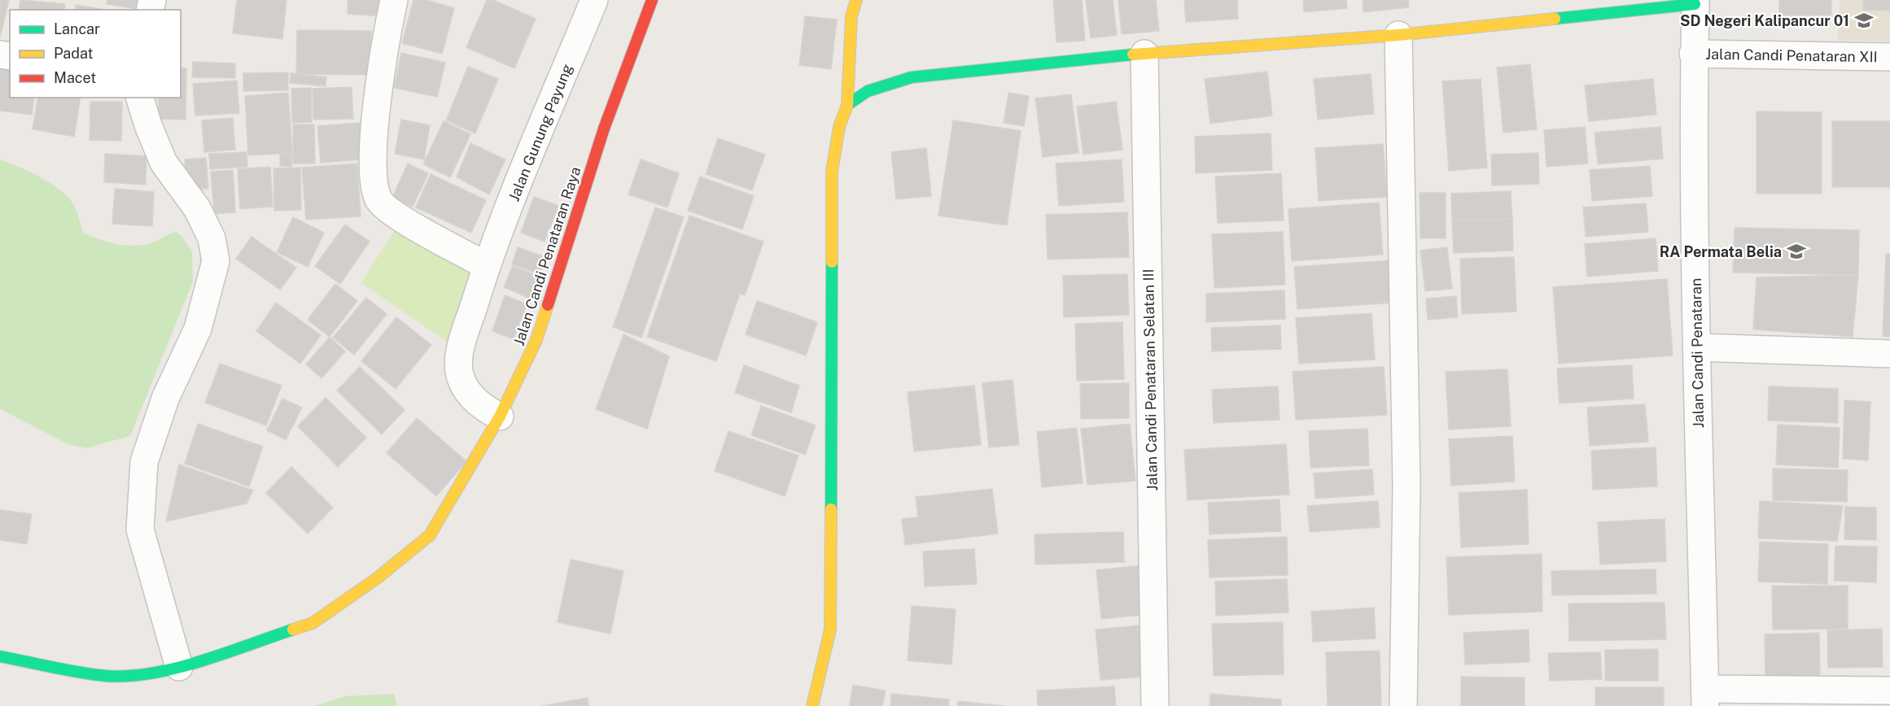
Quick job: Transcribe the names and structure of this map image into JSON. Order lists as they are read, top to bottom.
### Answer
{
  "streets": {
    "street": [
      "Jalan Candi Penataran XII",
      "Jalan Gunung Payung",
      "Jalan Candi Penataran Raya",
      "Jalan Candi Penataran",
      "Jalan Candi Penataran Selatan III"
    ]
  },
  "crossings": [
    ["Jalan Candi Penataran XII", "Jalan Candi Penataran"],
    ["Jalan Gunung Payung", "Jalan Candi Penataran Raya"]
  ],
  "places": {
    "school or university": ["SD Negeri Kalipancur 01", "RA Permata Belia"]
  },
  "legend": ["Lancar", "Padat", "Macet"]
}
